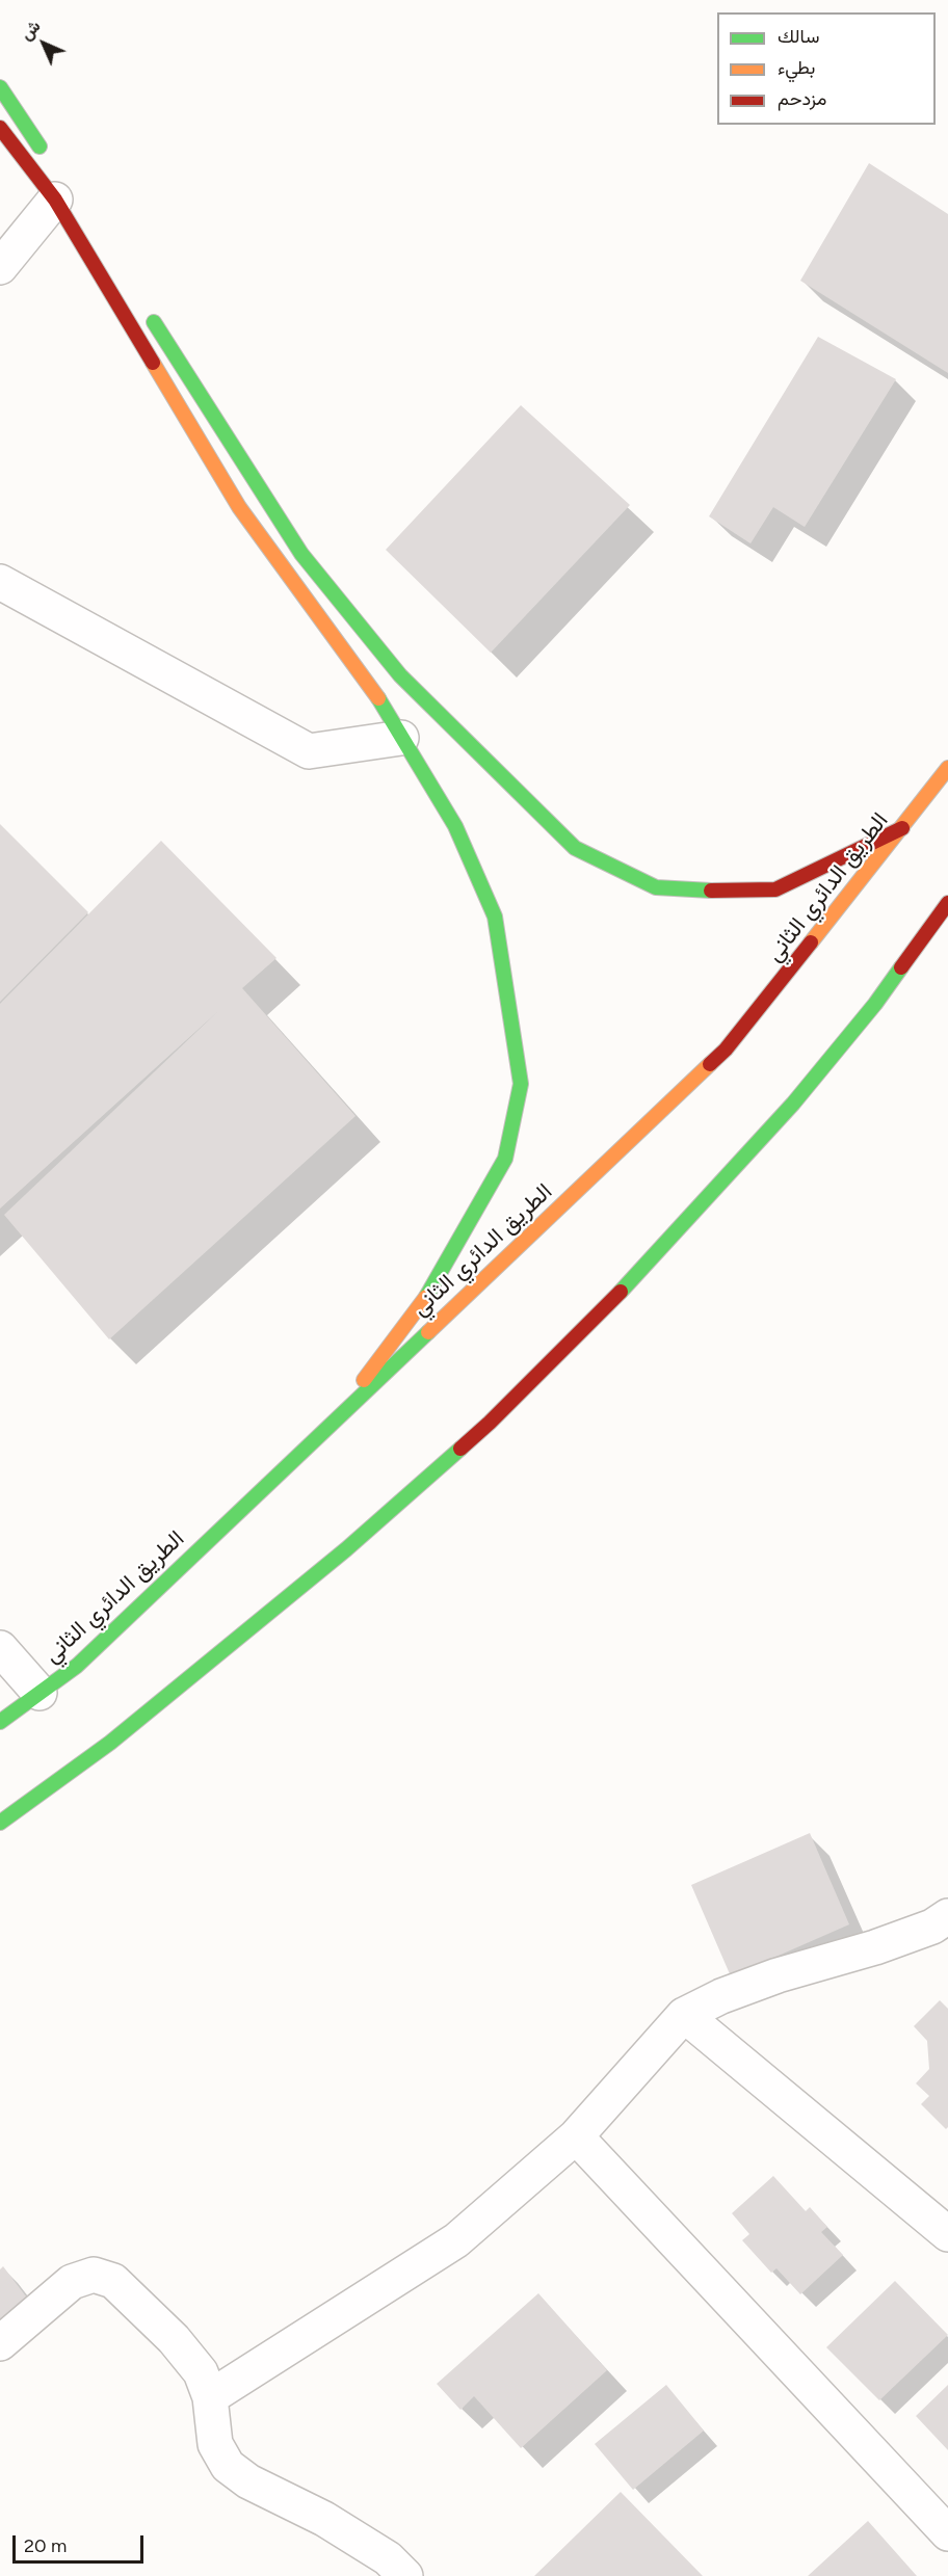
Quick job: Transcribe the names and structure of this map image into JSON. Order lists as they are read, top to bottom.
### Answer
{
  "streets": {
    "main road": ["الطريق الدائري الثاني"]
  },
  "legend": ["سالك", "بطيء", "مزدحم"],
  "scale_bar": "20 m",
  "north": "top left"
}
